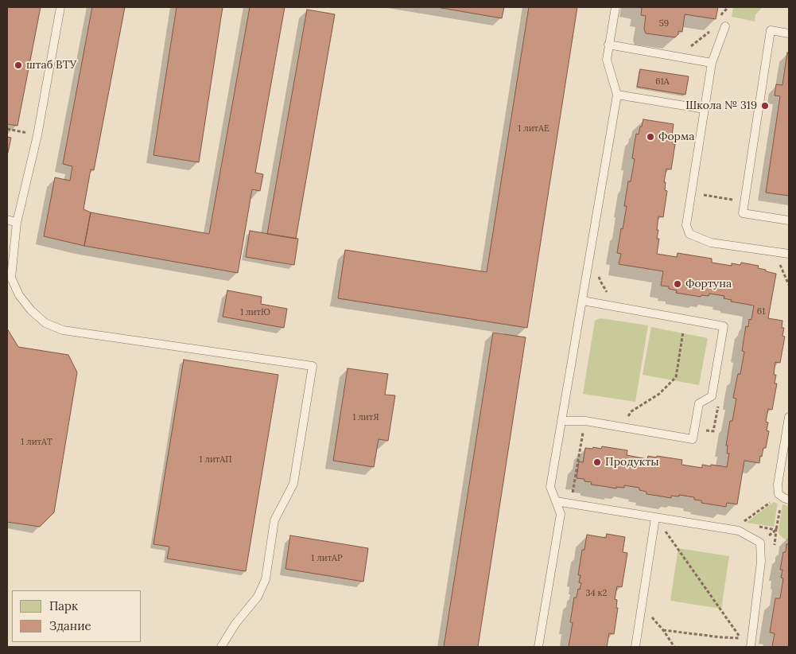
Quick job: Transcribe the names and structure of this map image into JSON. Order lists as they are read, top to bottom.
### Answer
{
  "places": [
    "штаб ВТУ",
    "Школа № 319",
    "Форма",
    "Фортуна",
    "Продукты"
  ],
  "house_numbers": [
    "59",
    "61А",
    "1 литАЕ",
    "61",
    "1 литЮ",
    "1 литЯ",
    "1 литАТ",
    "1 литАП",
    "1 литАР",
    "34 к2"
  ],
  "legend": ["Парк", "Здание"]
}
